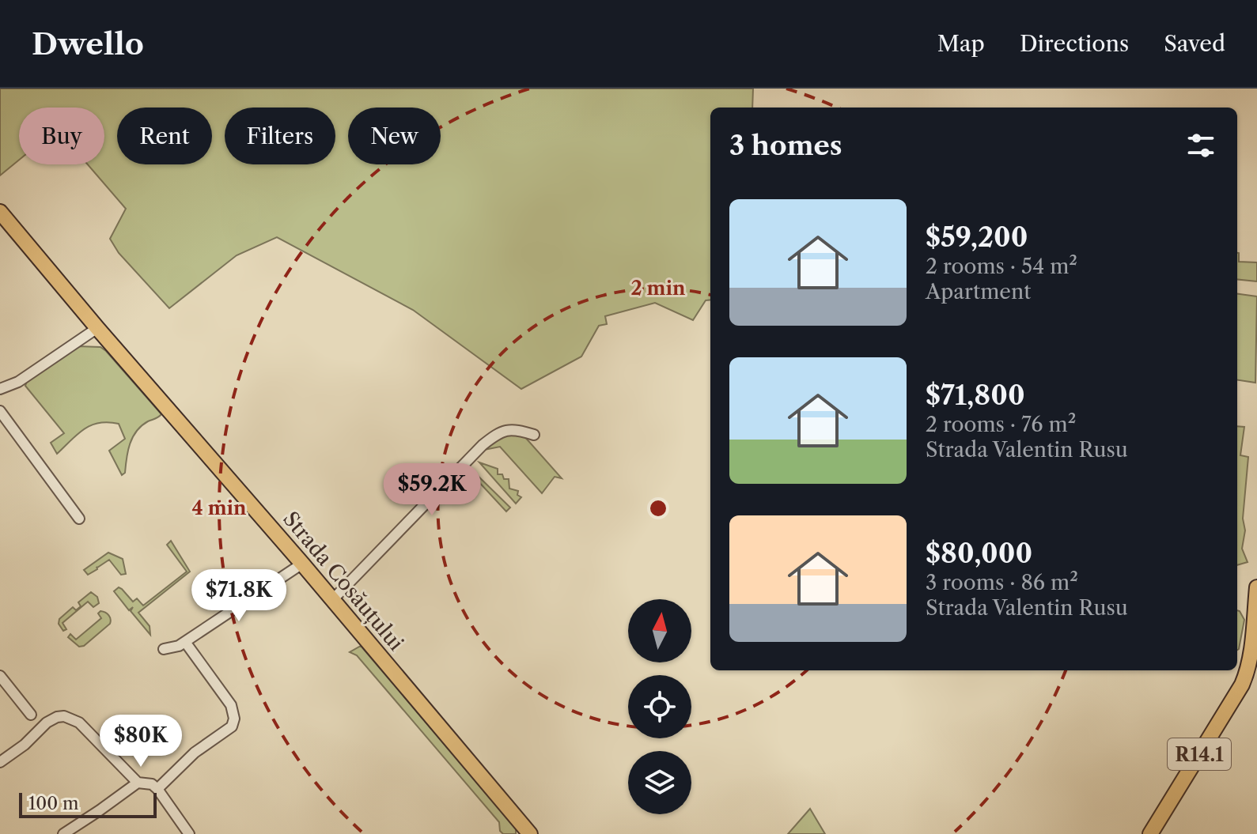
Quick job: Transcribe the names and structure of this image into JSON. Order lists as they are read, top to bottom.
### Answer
{
  "streets": {
    "main road": ["Strada Cosăuțului", "R14.1"]
  },
  "scale_bar": "100 m",
  "north": "top",
  "page": {
    "header": "Dwello",
    "nav": ["Map", "Directions", "Saved"],
    "chip": [
      "Buy",
      "Rent",
      "Filters",
      "New"
    ],
    "heading": "3 homes",
    "list": [
      {
        "name": "$59,200",
        "note": "2 rooms · 54 m² · Apartment"
      },
      {
        "name": "$71,800",
        "note": "2 rooms · 76 m² · Strada Valentin Rusu"
      },
      {
        "name": "$80,000",
        "note": "3 rooms · 86 m² · Strada Valentin Rusu"
      }
    ],
    "price": ["$59.2K", "$71.8K", "$80K"],
    "scale": "100 m"
  },
  "rings": ["2 min", "4 min"]
}
